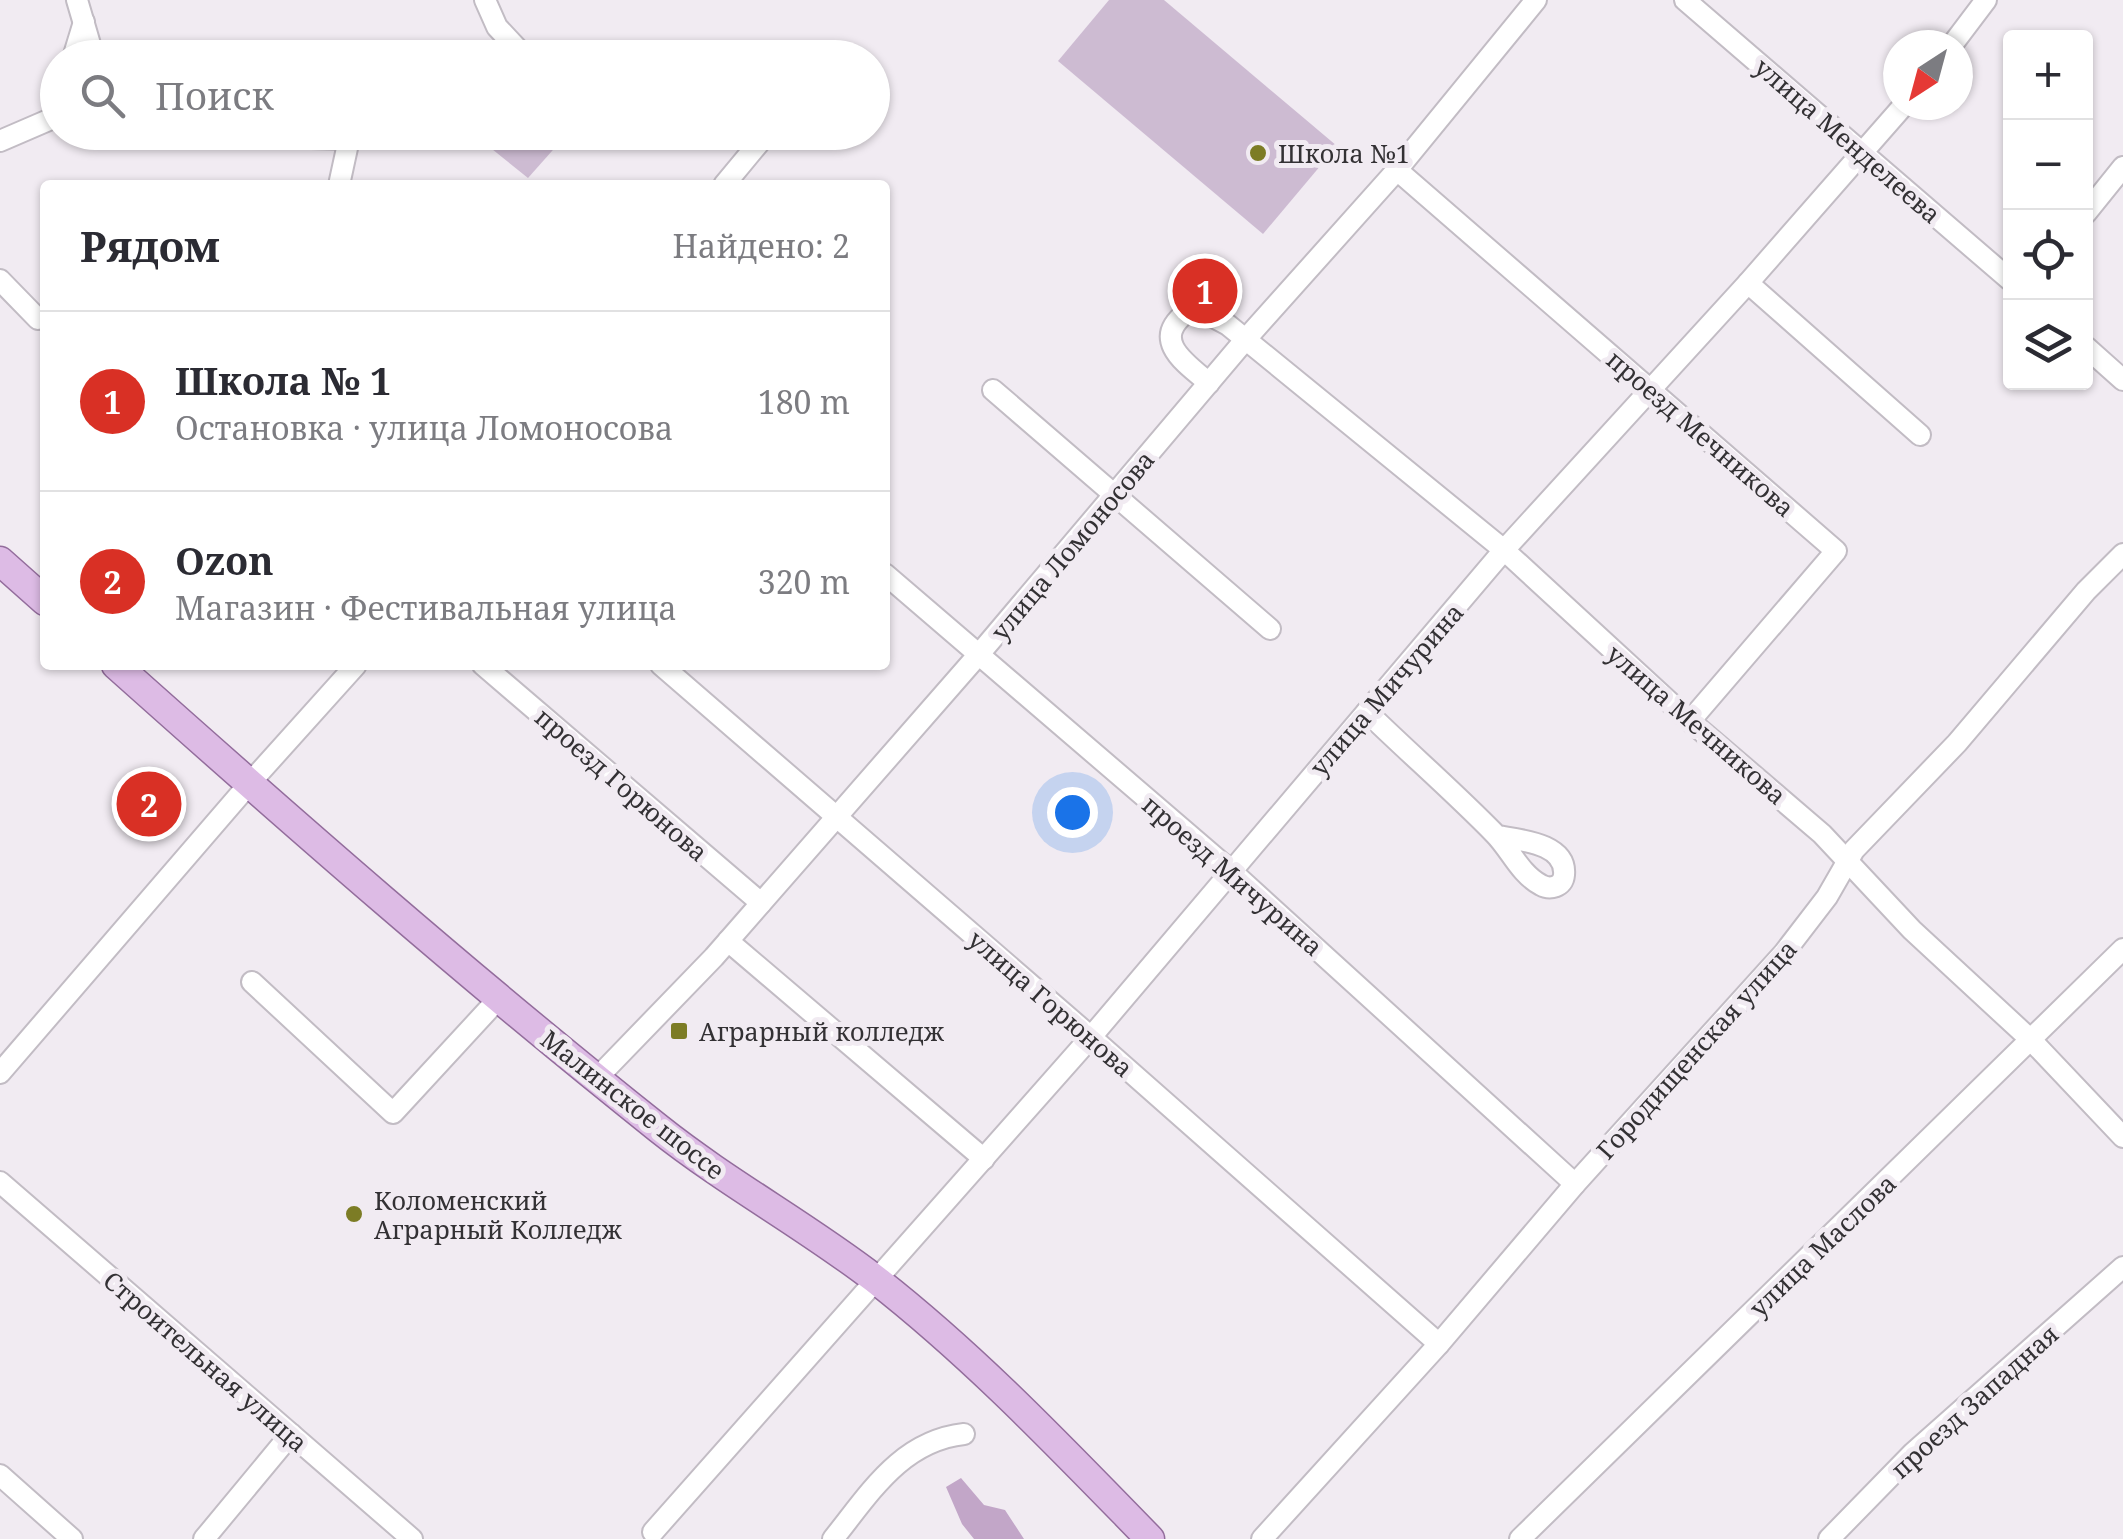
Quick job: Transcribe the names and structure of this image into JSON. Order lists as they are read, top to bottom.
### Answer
{
  "streets": {
    "main road": ["Малинское шоссе"],
    "street": [
      "улица Менделеева",
      "проезд Мечникова",
      "улица Ломоносова",
      "улица Мичурина",
      "улица Мечникова",
      "проезд Горюнова",
      "проезд Мичурина",
      "улица Горюнова",
      "Городищенская улица",
      "улица Маслова",
      "Строительная улица",
      "проезд Западная"
    ]
  },
  "crossings": [
    ["улица Менделеева", "улица Мичурина"],
    ["проезд Мечникова", "улица Ломоносова"],
    ["проезд Мечникова", "улица Мичурина"],
    ["проезд Мечникова", "улица Мечникова"],
    ["улица Ломоносова", "улица Мечникова"],
    ["улица Ломоносова", "проезд Горюнова"],
    ["улица Ломоносова", "проезд Мичурина"],
    ["улица Ломоносова", "улица Горюнова"],
    ["улица Ломоносова", "Малинское шоссе"],
    ["улица Мичурина", "улица Мечникова"],
    ["улица Мичурина", "проезд Мичурина"],
    ["улица Мичурина", "улица Горюнова"],
    ["улица Мичурина", "Малинское шоссе"],
    ["улица Мечникова", "Городищенская улица"],
    ["улица Мечникова", "улица Маслова"],
    ["проезд Мичурина", "Городищенская улица"],
    ["улица Горюнова", "Городищенская улица"]
  ],
  "places": {
    "other": ["Школа №1", "Коломенский Аграрный Колледж"],
    "transit": ["Аграрный колледж"]
  },
  "north": "bottom left",
  "page": {
    "map_buttons": ["+", "−"],
    "search": "Поиск",
    "heading": ["Рядом", "Найдено: 2"],
    "pins": ["1", "2"],
    "list": [
      {
        "mark": "1",
        "name": "Школа № 1",
        "note": "Остановка · улица Ломоносова",
        "value": "180 m"
      },
      {
        "mark": "2",
        "name": "Ozon",
        "note": "Магазин · Фестивальная улица",
        "value": "320 m"
      }
    ]
  }
}
